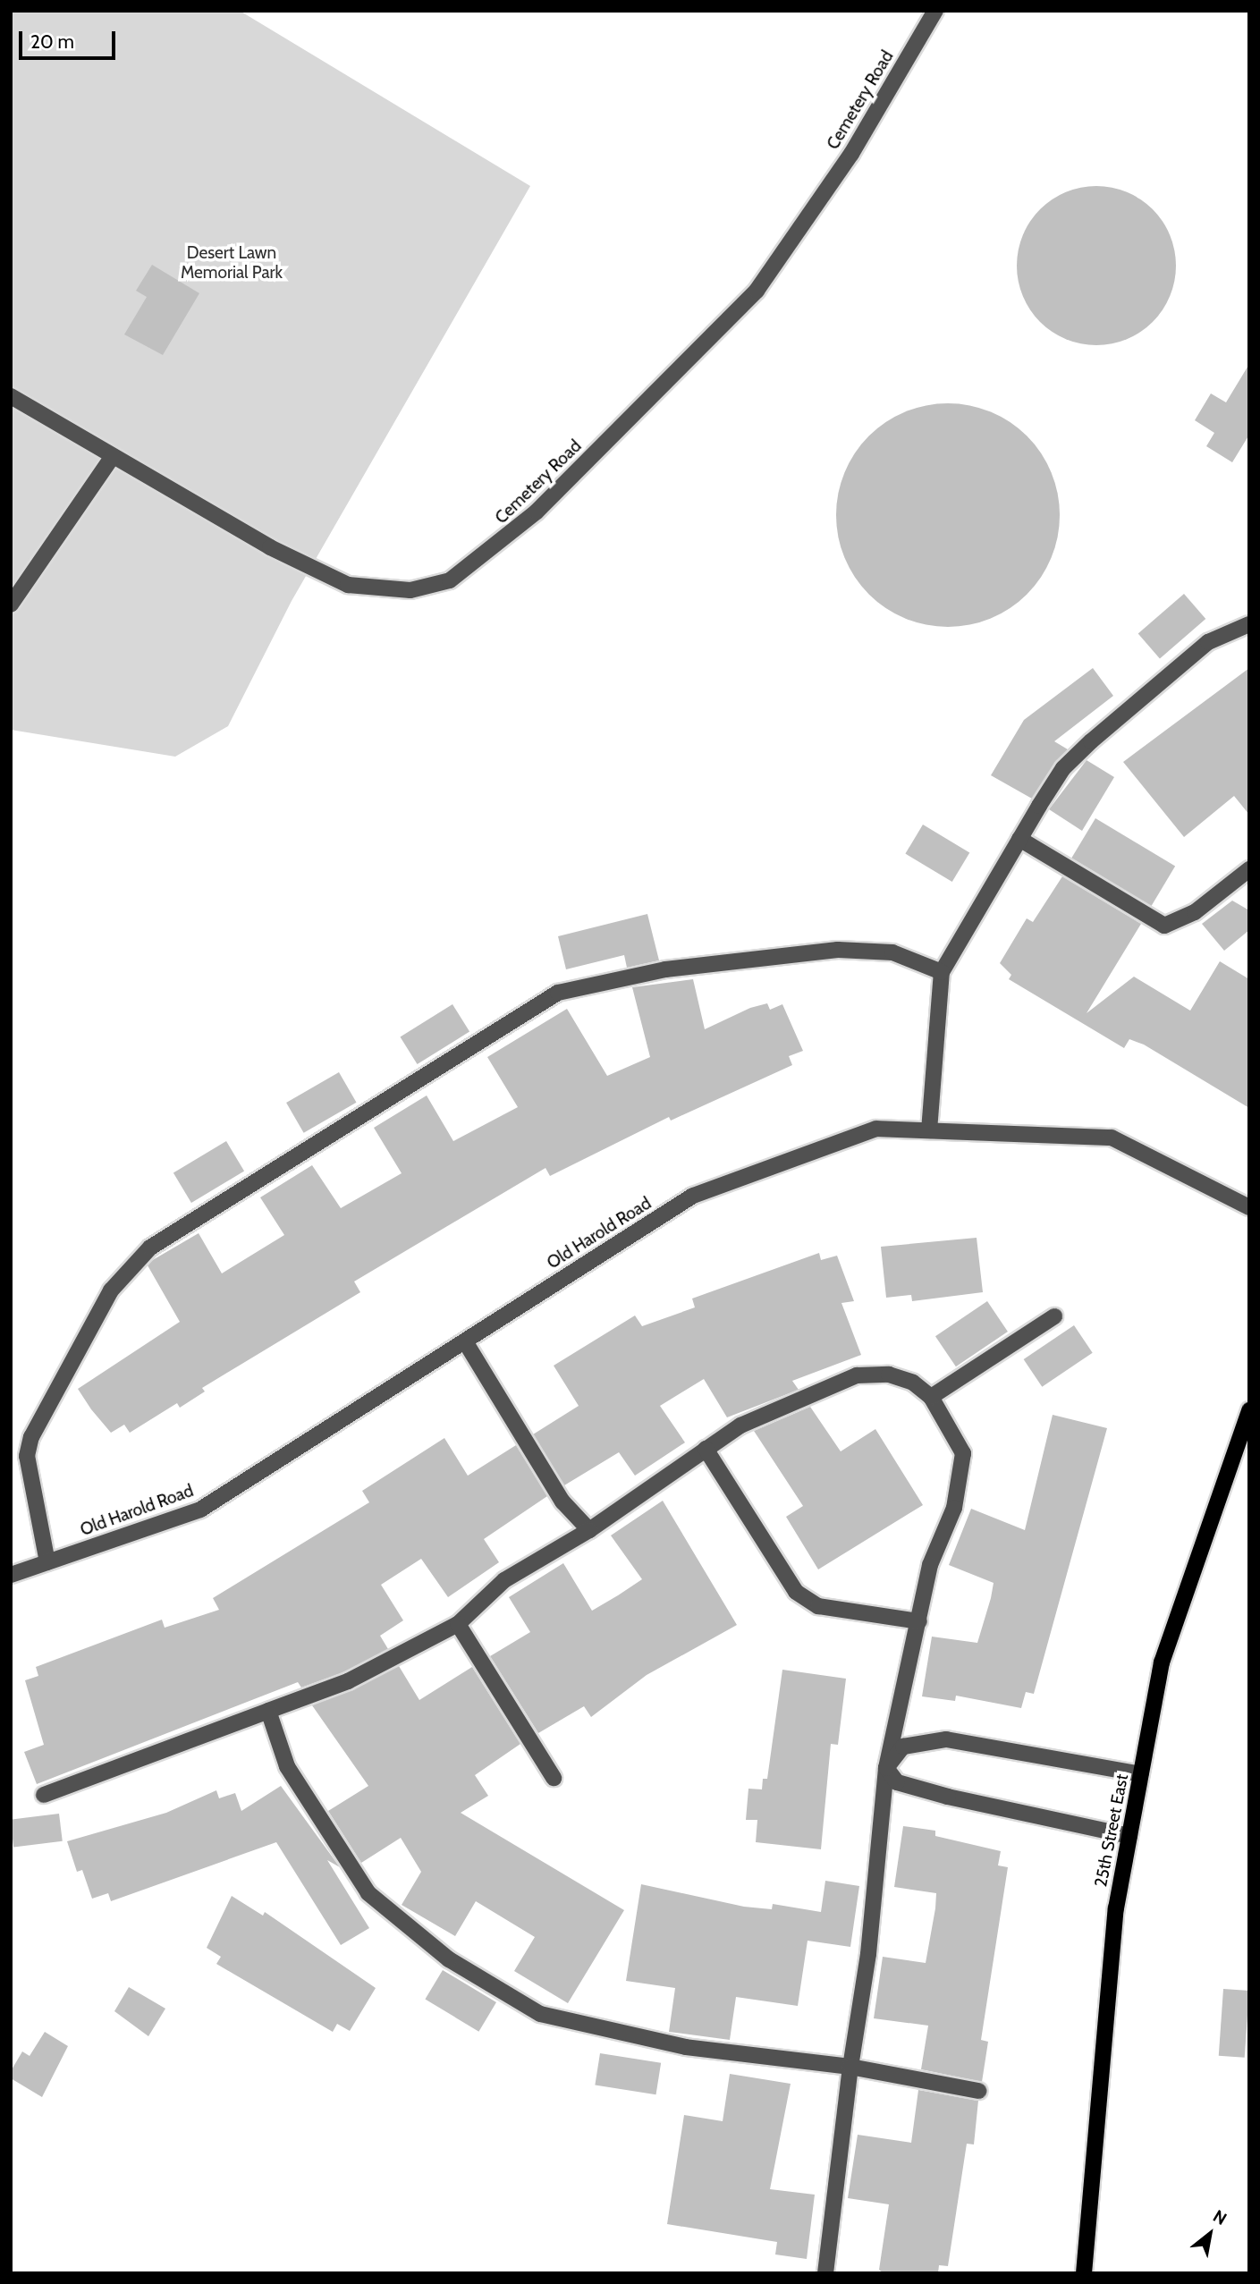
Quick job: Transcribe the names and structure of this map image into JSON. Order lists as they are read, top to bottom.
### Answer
{
  "streets": {
    "main road": ["25th Street East"],
    "street": ["Cemetery Road", "Old Harold Road"]
  },
  "parks": ["Desert Lawn Memorial Park"],
  "scale_bar": "20 m",
  "north": "top right"
}
